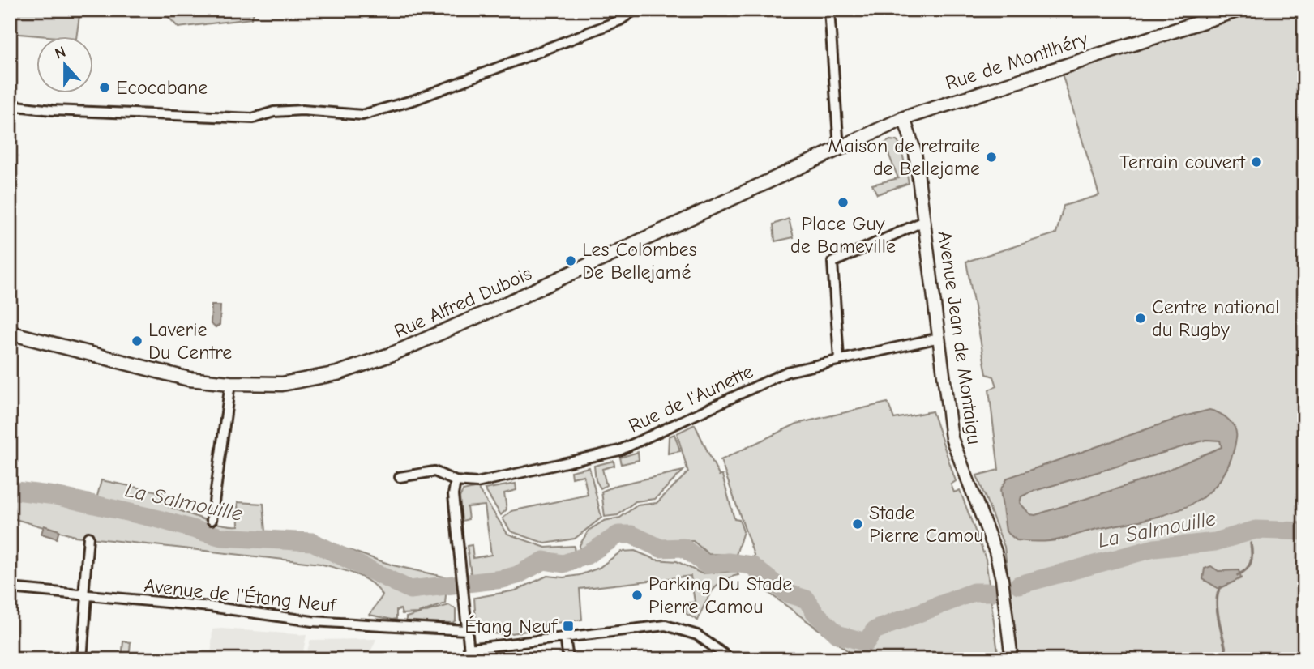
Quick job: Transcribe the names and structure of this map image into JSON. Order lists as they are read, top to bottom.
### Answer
{
  "streets": {
    "main road": ["Rue de Montlhéry", "Rue Alfred Dubois"],
    "street": ["Avenue Jean de Montaigu", "Rue de l'Aunette", "Avenue de l'Étang Neuf"]
  },
  "crossings": [
    ["Rue de Montlhéry", "Rue Alfred Dubois"],
    ["Rue de Montlhéry", "Avenue Jean de Montaigu"],
    ["Rue Alfred Dubois", "Avenue Jean de Montaigu"],
    ["Avenue Jean de Montaigu", "Rue de l'Aunette"]
  ],
  "water": ["La Salmouille"],
  "places": {
    "other": [
      "Ecocabane",
      "Maison de retraite de Bellejame",
      "Terrain couvert",
      "Place Guy de Bameville",
      "Les Colombes De Bellejamé",
      "Centre national du Rugby",
      "Laverie Du Centre",
      "Stade Pierre Camou",
      "Parking Du Stade Pierre Camou"
    ],
    "transit": ["Étang Neuf"]
  },
  "north": "top"
}
